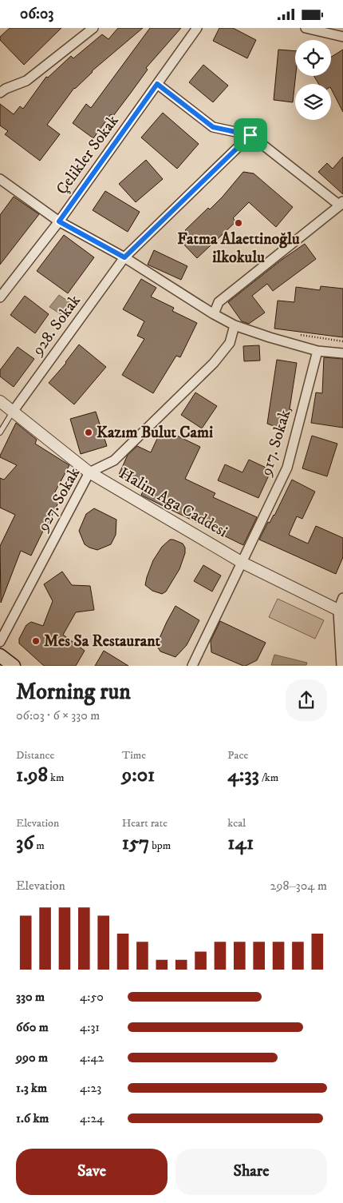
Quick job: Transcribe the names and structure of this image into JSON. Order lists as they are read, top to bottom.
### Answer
{
  "streets": {
    "street": [
      "Çelikler Sokak",
      "928. Sokak",
      "917. Sokak",
      "927. Sokak",
      "Halim Aga Caddesi"
    ]
  },
  "crossings": [
    ["928. Sokak", "Halim Aga Caddesi"],
    ["917. Sokak", "Halim Aga Caddesi"],
    ["927. Sokak", "Halim Aga Caddesi"]
  ],
  "places": ["Fatma Alaettinoğlu ilkokulu", "Kazım Bulut Cami", "Mes Sa Restaurant"],
  "page": {
    "status": "06:03",
    "heading": ["Morning run", "06:03 · 6 × 330 m"],
    "stats": [
      ["Distance", "1.98 km"],
      ["Time", "9:01"],
      ["Pace", "4:33 /km"],
      ["Elevation", "36 m"],
      ["Heart rate", "157 bpm"],
      ["kcal", "141"]
    ],
    "chart": ["Elevation", "298–304 m"],
    "list": [
      {
        "name": "330 m",
        "note": "4:50"
      },
      {
        "name": "660 m",
        "note": "4:31"
      },
      {
        "name": "990 m",
        "note": "4:42"
      },
      {
        "name": "1.3 km",
        "note": "4:23"
      },
      {
        "name": "1.6 km",
        "note": "4:24"
      }
    ],
    "buttons": ["Save", "Share"]
  }
}
